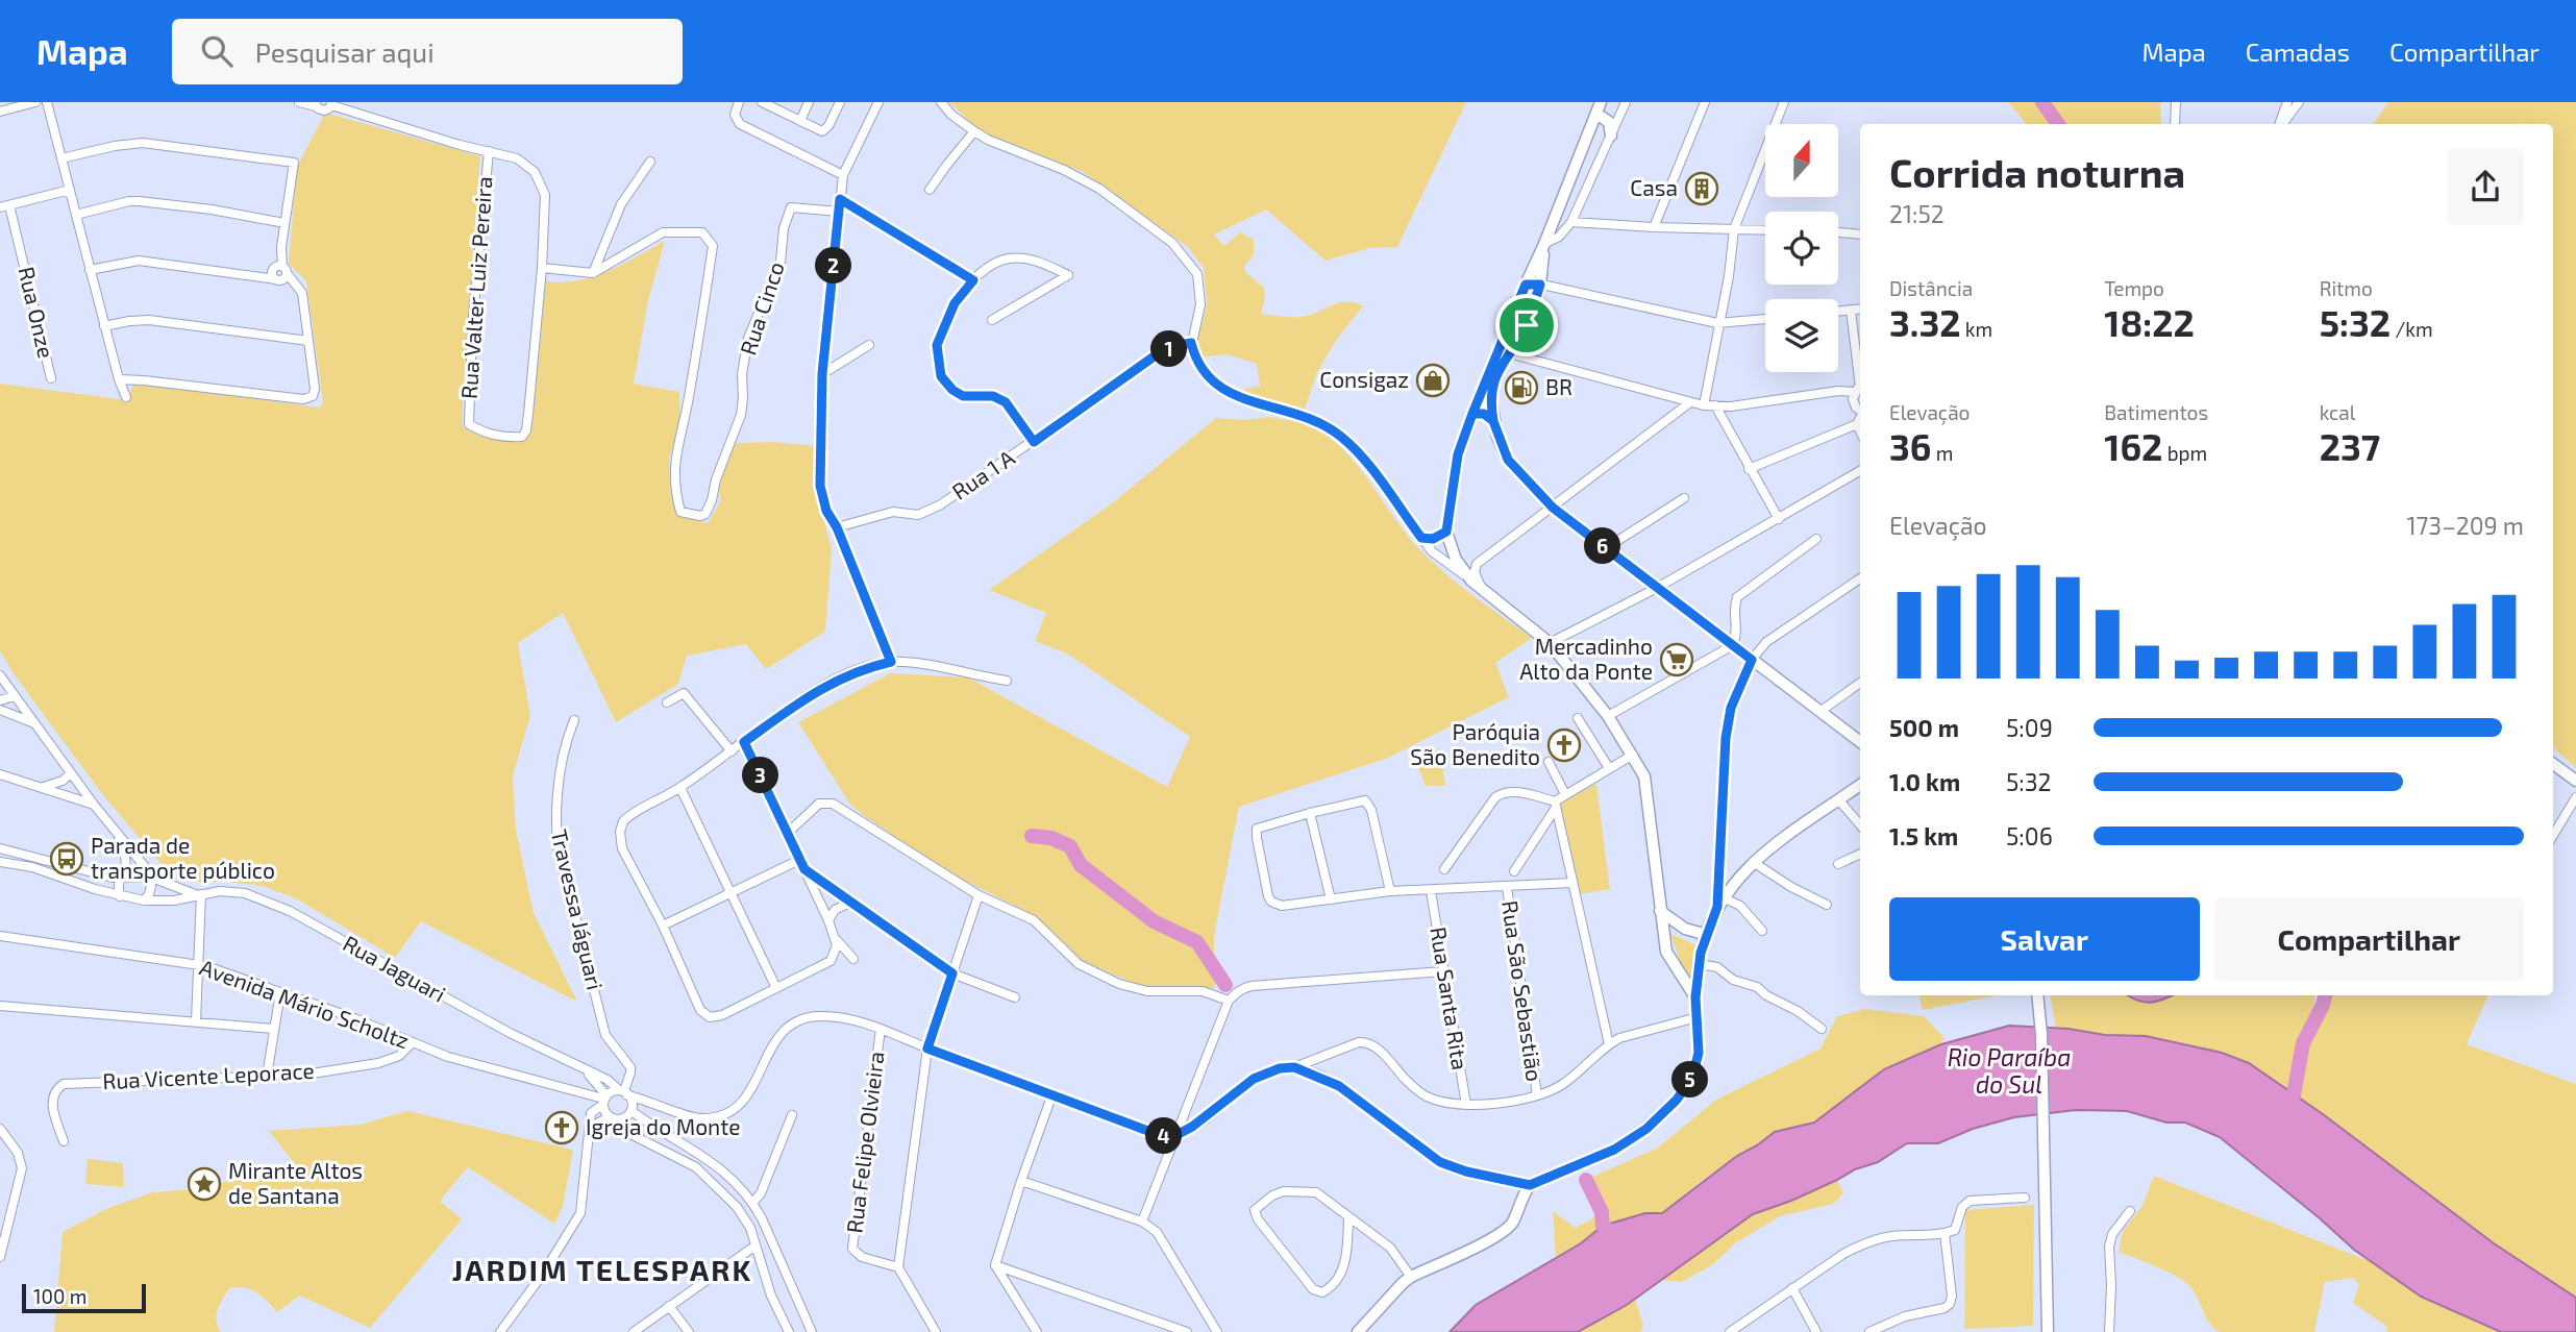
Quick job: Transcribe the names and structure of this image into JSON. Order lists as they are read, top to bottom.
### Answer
{
  "streets": {
    "street": [
      "Rua Valter Luiz Pereira",
      "Rua Cinco",
      "Rua Onze",
      "Rua 1 A",
      "Travessa Jáguari",
      "Rua Jaguari",
      "Rua São Sebastião",
      "Rua Santa Rita",
      "Avenida Mário Scholtz",
      "Rua Vicente Leporace",
      "Rua Felipe Olvieira"
    ]
  },
  "crossings": [
    ["Travessa Jáguari", "Rua Jaguari"],
    ["Travessa Jáguari", "Avenida Mário Scholtz"],
    ["Rua Jaguari", "Avenida Mário Scholtz"],
    ["Rua Jaguari", "Rua Felipe Olvieira"],
    ["Avenida Mário Scholtz", "Rua Vicente Leporace"]
  ],
  "districts": ["JARDIM TELESPARK"],
  "water": ["Rio Paraíba do Sul"],
  "places": {
    "building": ["Casa"],
    "shop": ["Consigaz"],
    "fuel station": ["BR"],
    "supermarket": ["Mercadinho Alto da Ponte"],
    "church": ["Paróquia São Benedito", "Igreja do Monte"],
    "bus stop": ["Parada de transporte público"],
    "place": ["Mirante Altos de Santana"]
  },
  "scale_bar": "100 m",
  "north": "top",
  "page": {
    "header": "Mapa",
    "search": "Pesquisar aqui",
    "nav": ["Mapa", "Camadas", "Compartilhar"],
    "heading": ["Corrida noturna", "21:52"],
    "pins": [
      "2",
      "1",
      "6",
      "3",
      "5",
      "4"
    ],
    "stats": [
      ["Distância", "3.32 km"],
      ["Tempo", "18:22"],
      ["Ritmo", "5:32 /km"],
      ["Elevação", "36 m"],
      ["Batimentos", "162 bpm"],
      ["kcal", "237"]
    ],
    "chart": ["Elevação", "173–209 m"],
    "list": [
      {
        "name": "500 m",
        "note": "5:09"
      },
      {
        "name": "1.0 km",
        "note": "5:32"
      },
      {
        "name": "1.5 km",
        "note": "5:06"
      }
    ],
    "buttons": ["Salvar", "Compartilhar"],
    "scale": "100 m"
  }
}
